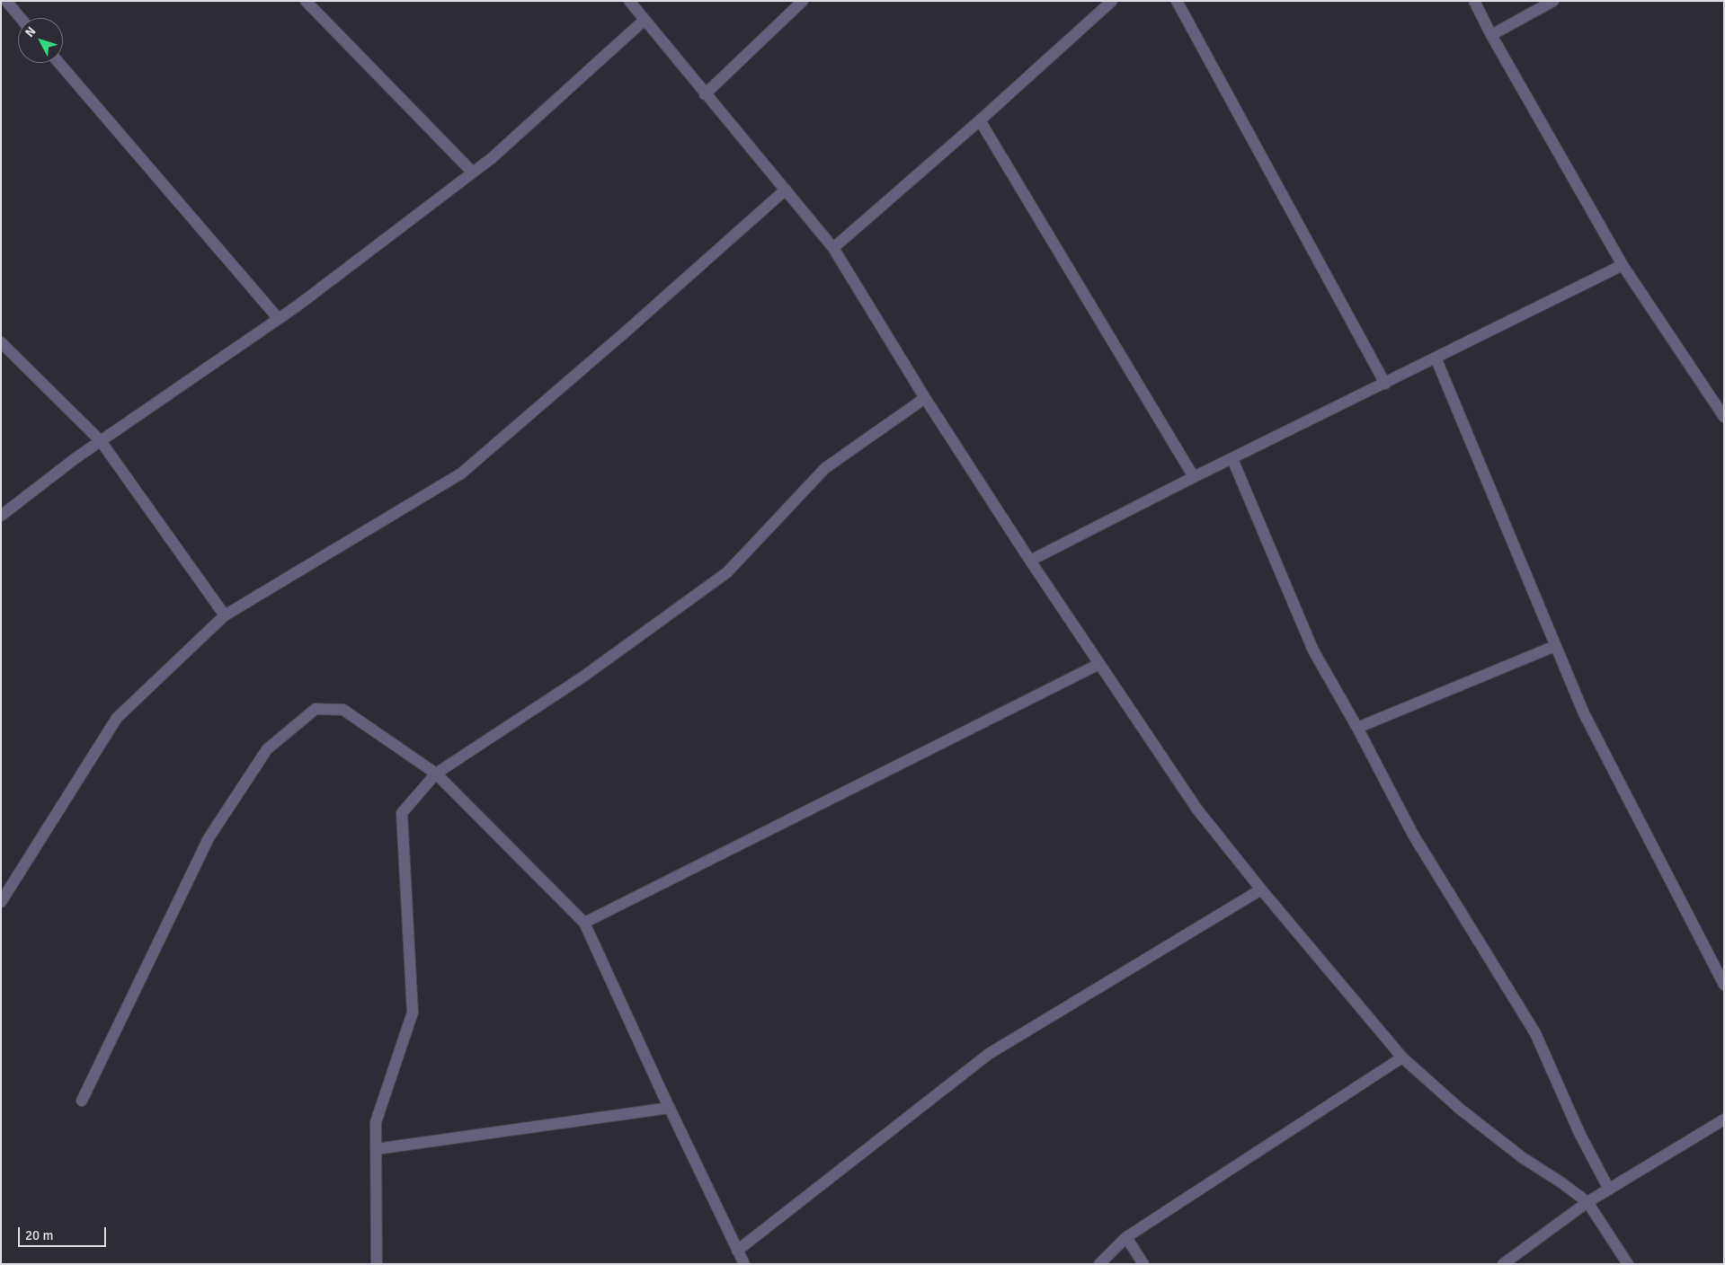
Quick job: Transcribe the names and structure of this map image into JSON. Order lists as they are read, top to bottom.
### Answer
{
  "scale_bar": "20 m",
  "north": "top left"
}
